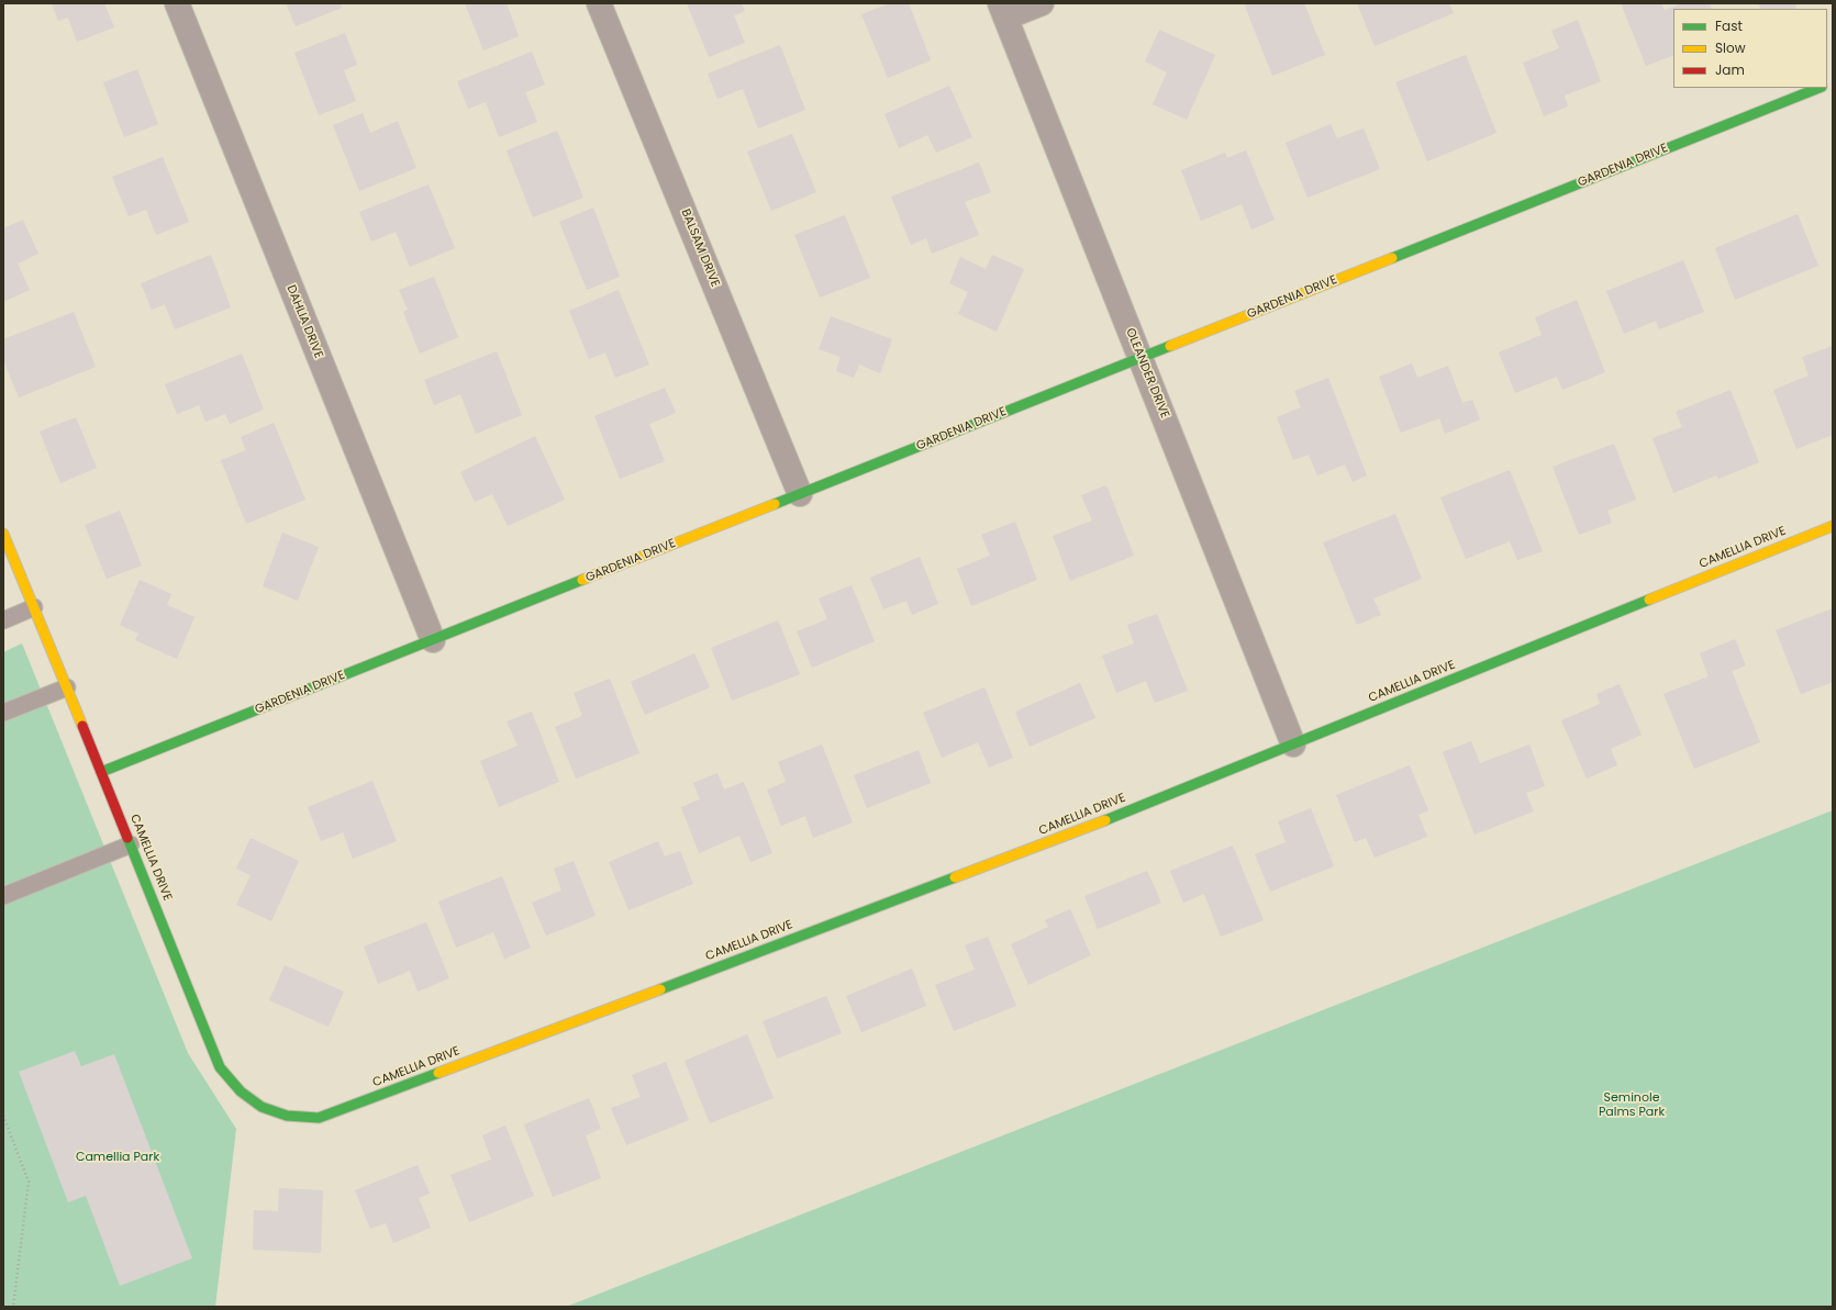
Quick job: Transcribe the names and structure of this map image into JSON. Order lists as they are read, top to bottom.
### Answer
{
  "streets": {
    "street": [
      "GARDENIA DRIVE",
      "BALSAM DRIVE",
      "DAHLIA DRIVE",
      "OLEANDER DRIVE",
      "CAMELLIA DRIVE"
    ]
  },
  "crossings": [
    ["GARDENIA DRIVE", "BALSAM DRIVE"],
    ["GARDENIA DRIVE", "DAHLIA DRIVE"],
    ["GARDENIA DRIVE", "OLEANDER DRIVE"],
    ["GARDENIA DRIVE", "CAMELLIA DRIVE"],
    ["OLEANDER DRIVE", "CAMELLIA DRIVE"]
  ],
  "parks": ["Seminole Palms Park", "Camellia Park"],
  "legend": ["Fast", "Slow", "Jam"]
}
